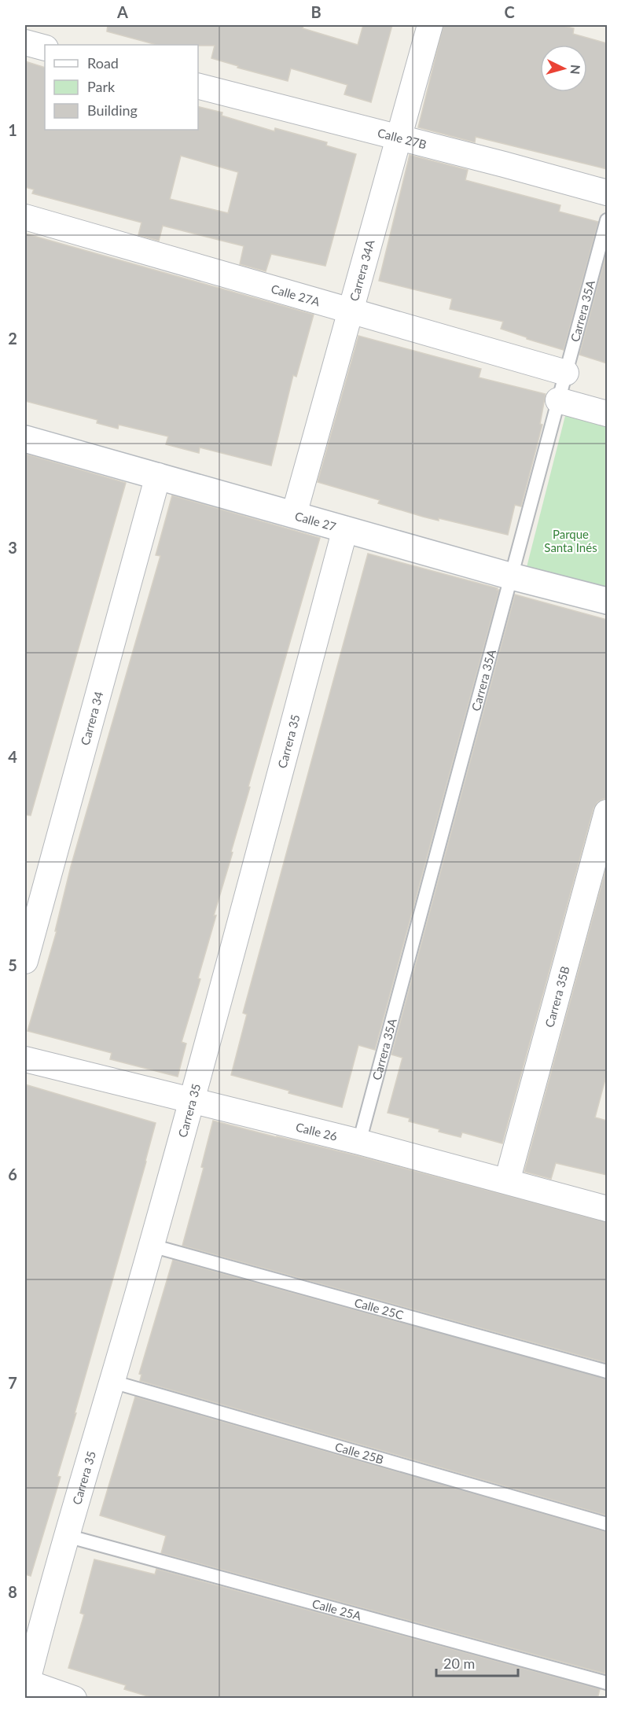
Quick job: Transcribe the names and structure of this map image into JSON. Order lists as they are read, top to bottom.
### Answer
{
  "streets": {
    "street": [
      "Calle 27B",
      "Carrera 34A",
      "Calle 27A",
      "Calle 27",
      "Carrera 34",
      "Carrera 35",
      "Carrera 35B",
      "Calle 26"
    ],
    "lane": [
      "Carrera 35A",
      "Calle 25C",
      "Calle 25B",
      "Calle 25A"
    ]
  },
  "crossings": [
    ["Calle 27B", "Carrera 34A"],
    ["Carrera 34A", "Calle 27A"],
    ["Carrera 34A", "Calle 27"],
    ["Calle 27A", "Carrera 35A"],
    ["Carrera 35A", "Calle 27"],
    ["Carrera 35A", "Calle 26"],
    ["Calle 27", "Carrera 34"],
    ["Calle 27", "Carrera 35"],
    ["Carrera 35", "Calle 26"],
    ["Carrera 35", "Calle 25C"],
    ["Carrera 35", "Calle 25B"],
    ["Carrera 35", "Calle 25A"],
    ["Carrera 35B", "Calle 26"]
  ],
  "parks": ["Parque Santa Inés"],
  "legend": ["Road", "Park", "Building"],
  "scale_bar": "20 m",
  "north": "right",
  "grid": {
    "columns": ["A", "B", "C"],
    "rows": [
      "1",
      "2",
      "3",
      "4",
      "5",
      "6",
      "7",
      "8"
    ]
  }
}
